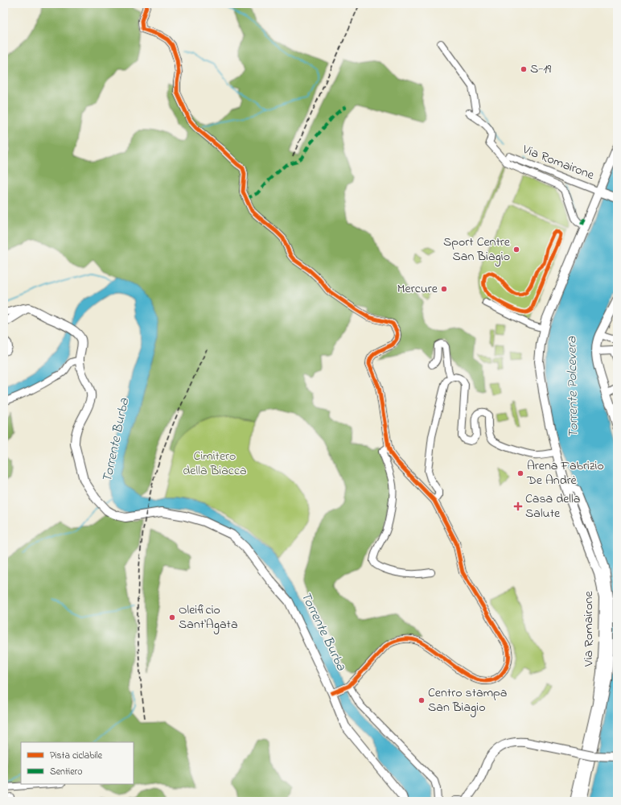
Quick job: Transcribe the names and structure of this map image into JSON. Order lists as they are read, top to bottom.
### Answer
{
  "streets": {
    "main road": ["Via Romairone"]
  },
  "water": ["Torrente Polcevera", "Torrente Burba"],
  "parks": ["Cimitero della Biacca"],
  "places": {
    "other": [
      "S-19",
      "Sport Centre San Biagio",
      "Mercure",
      "Arena Fabrizio De Andrè",
      "Oleificio Sant'Agata",
      "Centro stampa San Biagio"
    ],
    "health": ["Casa della Salute"]
  },
  "legend": ["Pista ciclabile", "Sentiero"]
}
